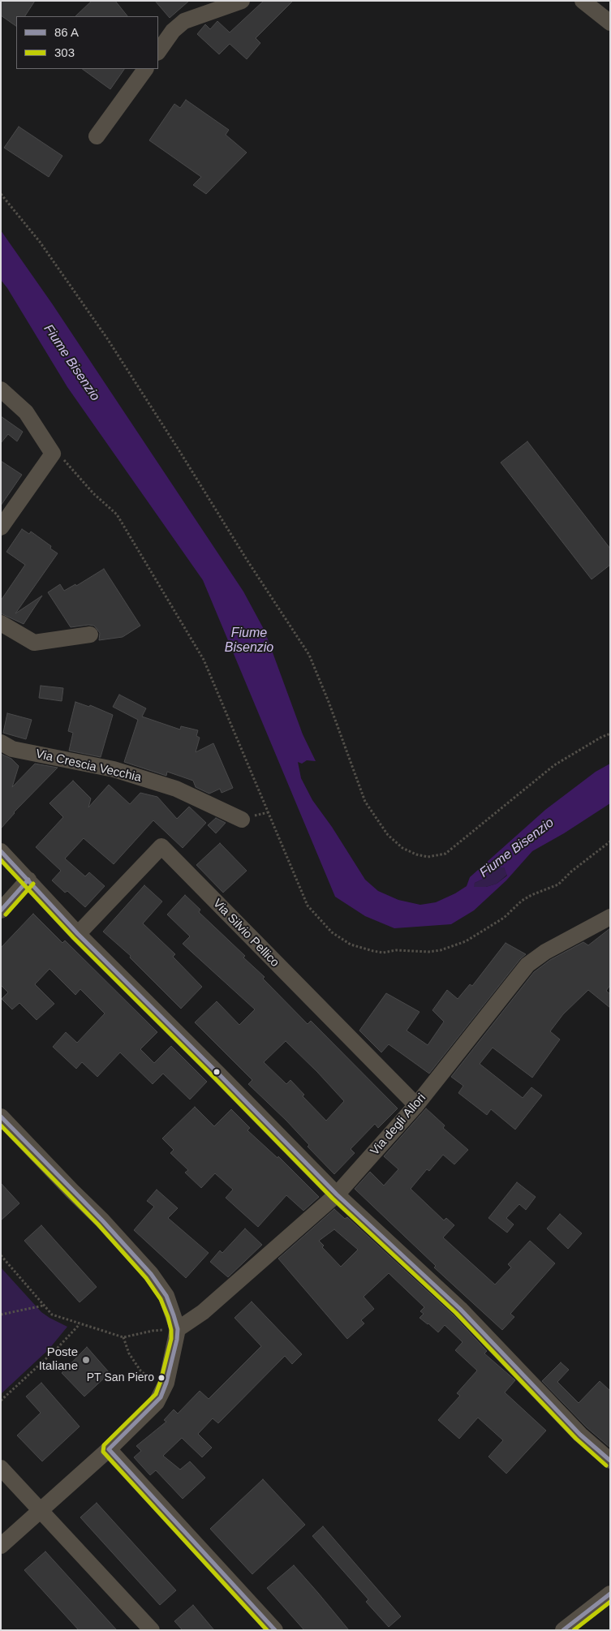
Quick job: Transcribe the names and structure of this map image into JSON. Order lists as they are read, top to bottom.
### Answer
{
  "streets": {
    "street": ["Via Crescia Vecchia", "Via Silvio Pellico", "Via degli Allori"]
  },
  "crossings": [
    ["Via Silvio Pellico", "Via degli Allori"]
  ],
  "water": ["Fiume Bisenzio"],
  "places": ["Poste Italiane", "PT San Piero"],
  "lines": ["transit line 303"],
  "legend": ["86 A", "303"]
}
